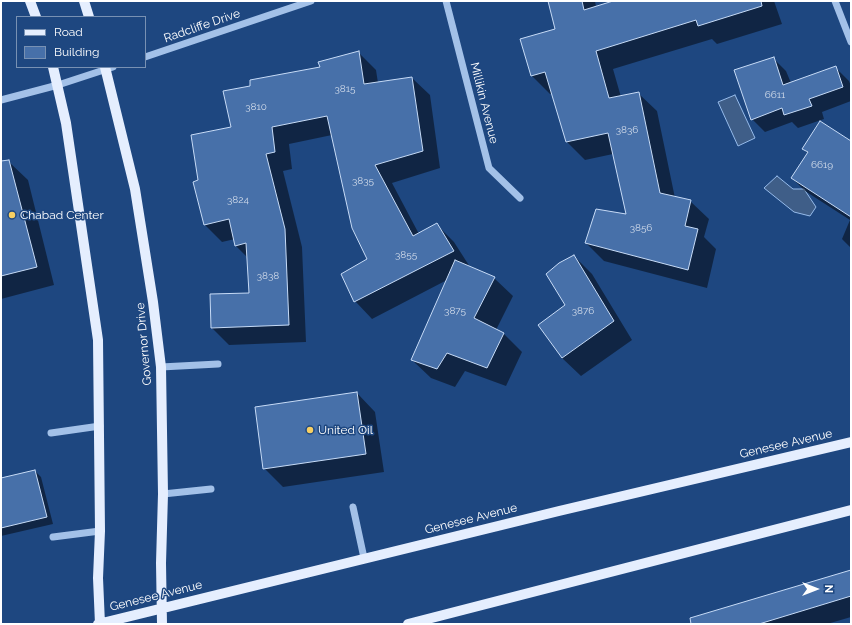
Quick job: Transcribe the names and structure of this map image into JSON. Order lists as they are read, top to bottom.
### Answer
{
  "streets": {
    "main road": ["Governor Drive", "Genesee Avenue"],
    "street": ["Radcliffe Drive", "Millikin Avenue"]
  },
  "crossings": [
    ["Governor Drive", "Genesee Avenue"]
  ],
  "places": ["Chabad Center", "United Oil"],
  "house_numbers": [
    "3815",
    "6611",
    "3810",
    "3836",
    "6619",
    "3835",
    "3824",
    "3856",
    "3855",
    "3838",
    "3875",
    "3876"
  ],
  "legend": ["Road", "Building"],
  "north": "right"
}
